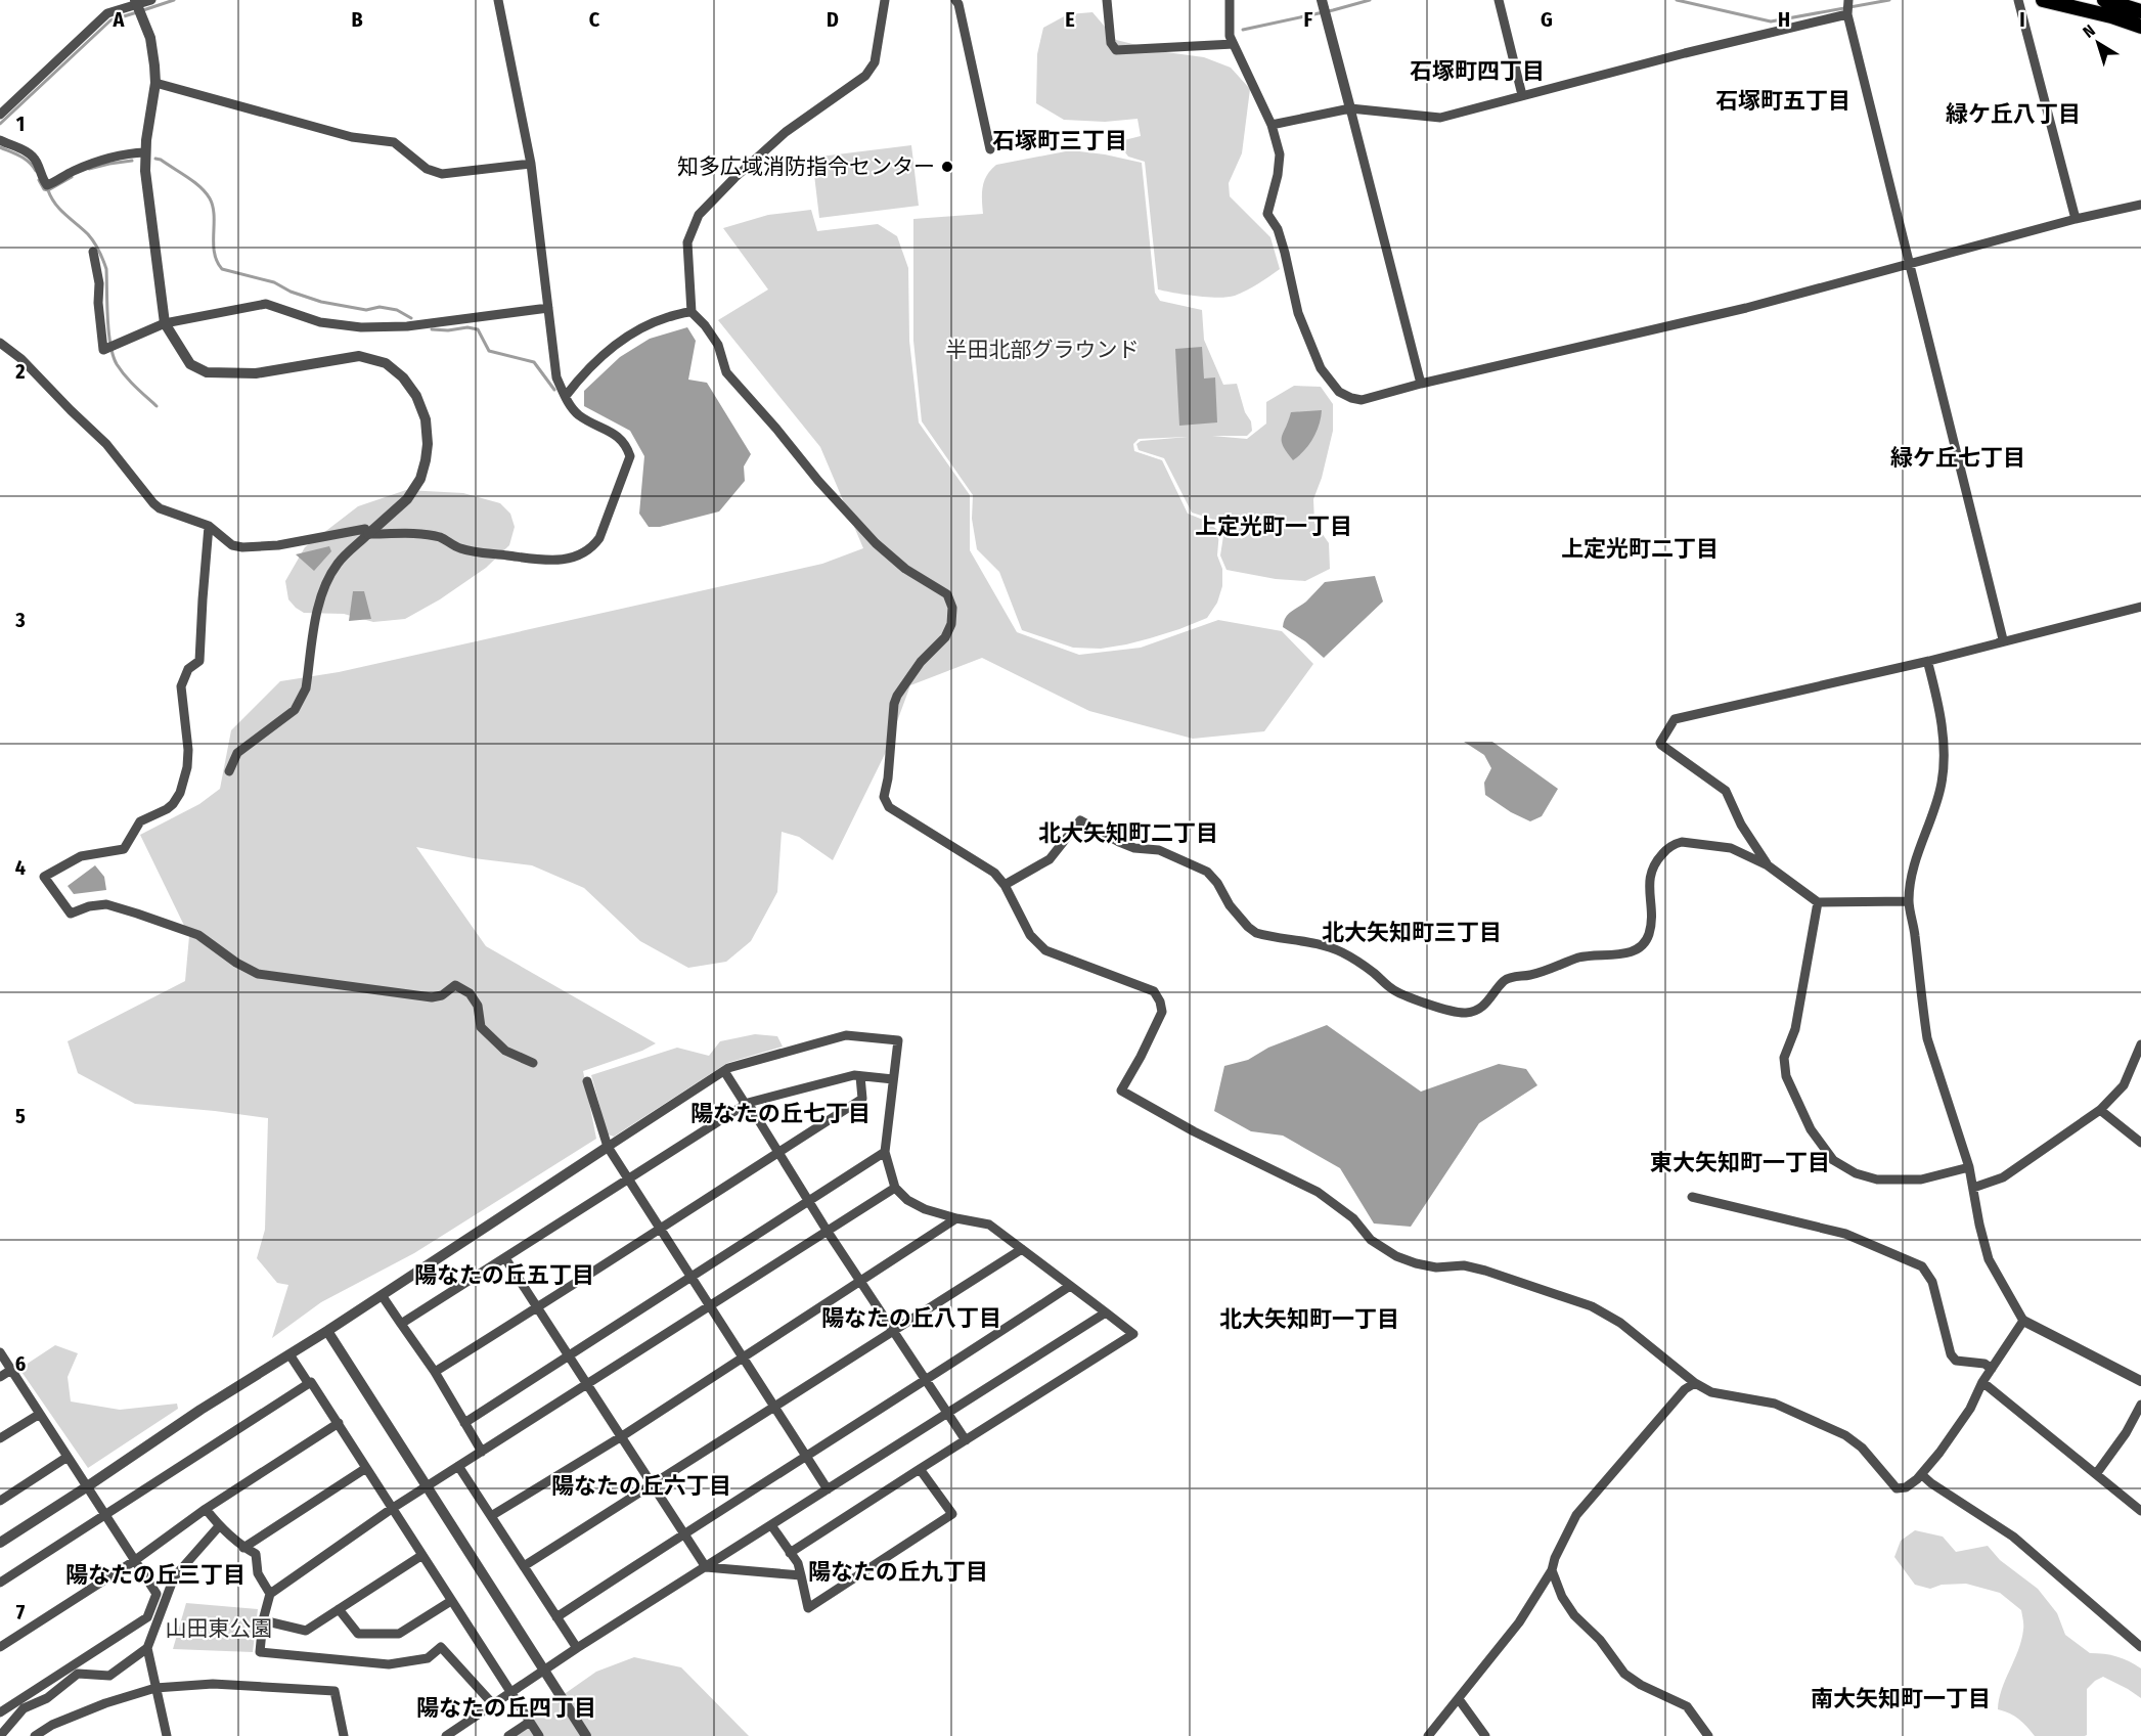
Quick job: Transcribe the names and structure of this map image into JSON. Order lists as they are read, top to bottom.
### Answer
{
  "districts": [
    "石塚町四丁目",
    "石塚町五丁目",
    "緑ケ丘八丁目",
    "石塚町三丁目",
    "緑ケ丘七丁目",
    "上定光町一丁目",
    "上定光町二丁目",
    "北大矢知町二丁目",
    "北大矢知町三丁目",
    "陽なたの丘七丁目",
    "東大矢知町一丁目",
    "陽なたの丘五丁目",
    "陽なたの丘八丁目",
    "北大矢知町一丁目",
    "陽なたの丘六丁目",
    "陽なたの丘九丁目",
    "陽なたの丘三丁目",
    "南大矢知町一丁目",
    "陽なたの丘四丁目"
  ],
  "parks": ["半田北部グラウンド", "山田東公園"],
  "places": ["知多広域消防指令センター"],
  "north": "top left",
  "grid": {
    "columns": [
      "A",
      "B",
      "C",
      "D",
      "E",
      "F",
      "G",
      "H",
      "I"
    ],
    "rows": [
      "1",
      "2",
      "3",
      "4",
      "5",
      "6",
      "7"
    ]
  }
}
